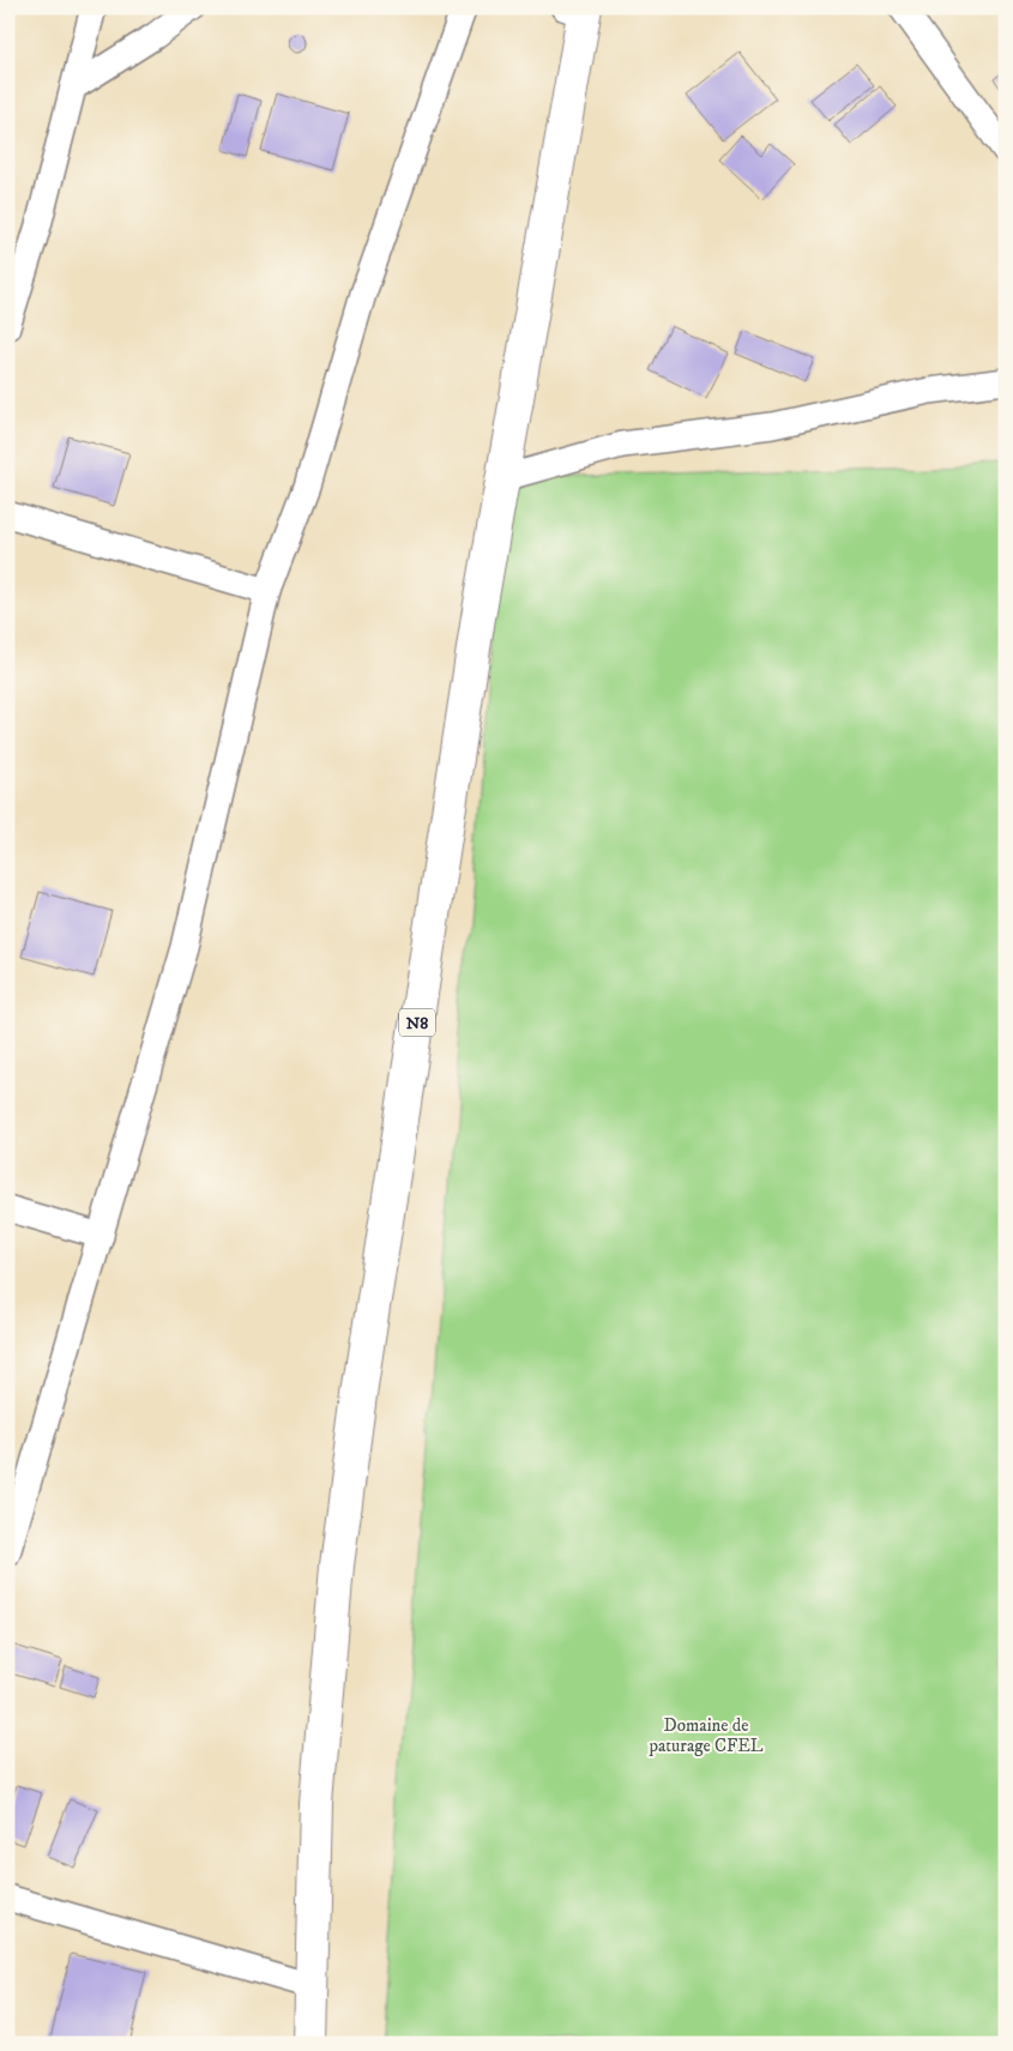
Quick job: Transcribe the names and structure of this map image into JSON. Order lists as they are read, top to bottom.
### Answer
{
  "streets": {
    "main road": ["N8"]
  },
  "parks": ["Domaine de paturage CFEL"]
}
